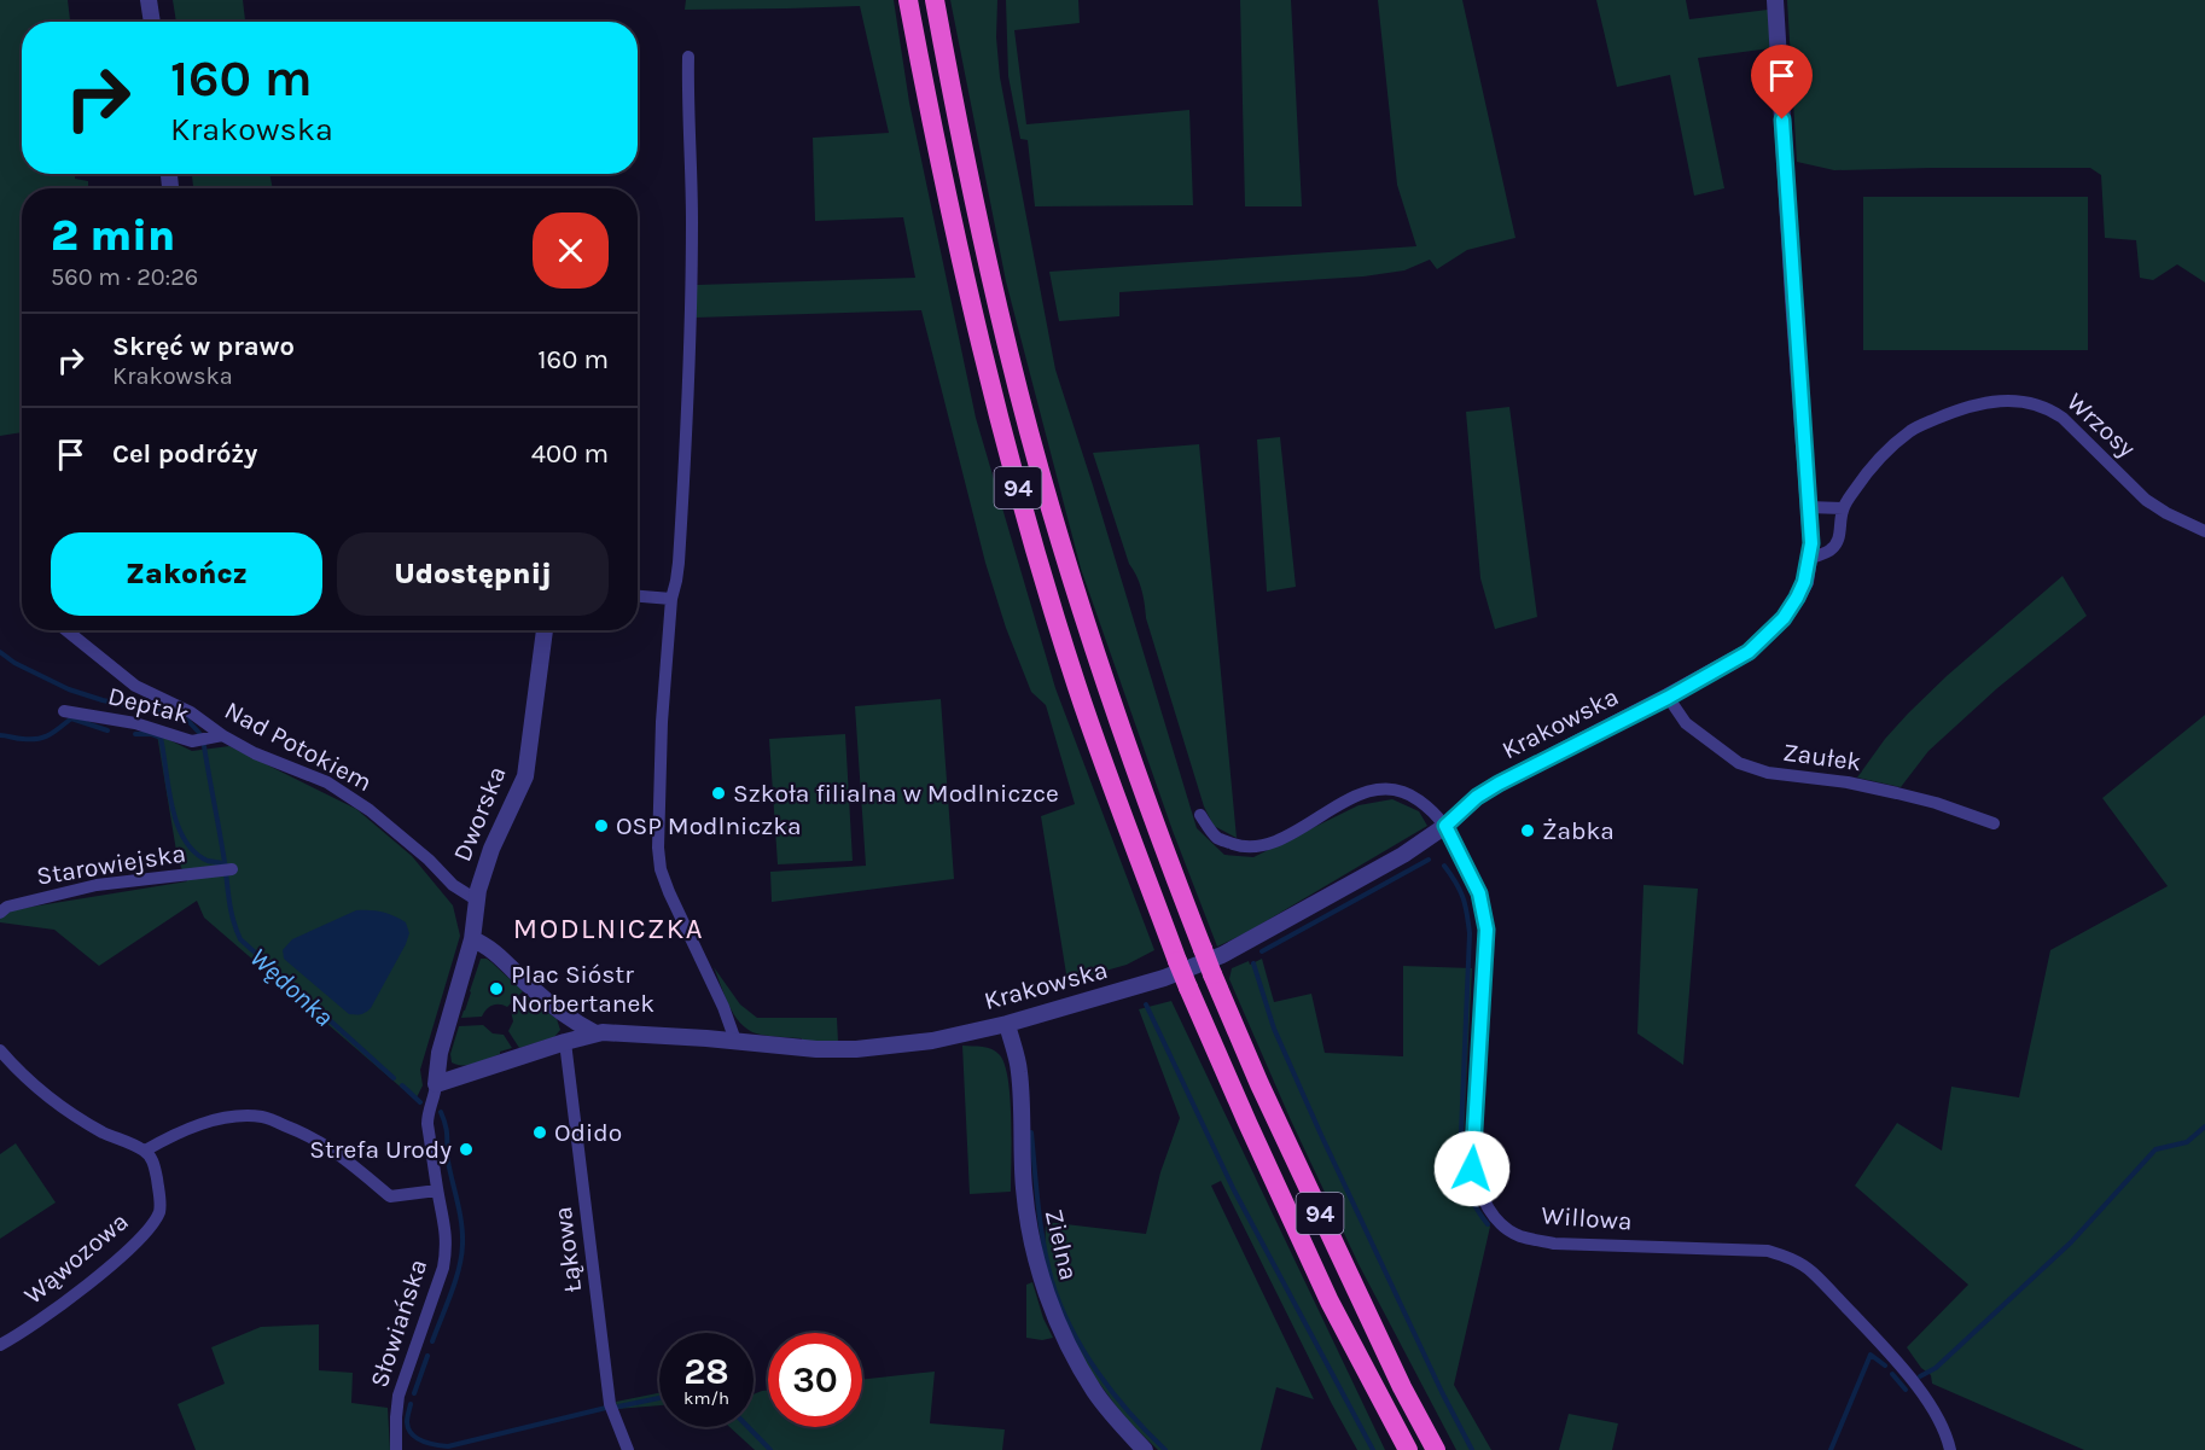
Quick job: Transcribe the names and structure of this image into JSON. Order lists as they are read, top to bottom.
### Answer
{
  "streets": {
    "highway": ["94"],
    "street": [
      "Wrzosy",
      "Deptak",
      "Krakowska",
      "Nad Potokiem",
      "Zaułek",
      "Dworska",
      "Starowiejska",
      "Willowa",
      "Zielna",
      "Łąkowa",
      "Wąwozowa",
      "Słowiańska"
    ]
  },
  "crossings": [
    ["Wrzosy", "Krakowska"],
    ["Deptak", "Nad Potokiem"],
    ["Krakowska", "Zaułek"],
    ["Krakowska", "Willowa"],
    ["Krakowska", "Zielna"],
    ["Nad Potokiem", "Dworska"]
  ],
  "districts": ["MODLNICZKA"],
  "water": ["Wędonka"],
  "places": [
    "Szkoła filialna w Modlniczce",
    "OSP Modlniczka",
    "Żabka",
    "Plac Sióstr Norbertanek",
    "Odido",
    "Strefa Urody"
  ],
  "page": {
    "turn": ["160 m", "Krakowska"],
    "heading": ["2 min", "560 m · 20:26"],
    "list": [
      {
        "name": "Skręć w prawo",
        "note": "Krakowska",
        "value": "160 m"
      },
      {
        "name": "Cel podróży",
        "value": "400 m"
      }
    ],
    "buttons": ["Zakończ", "Udostępnij"],
    "speed": "28 km/h",
    "limit": "30"
  }
}
